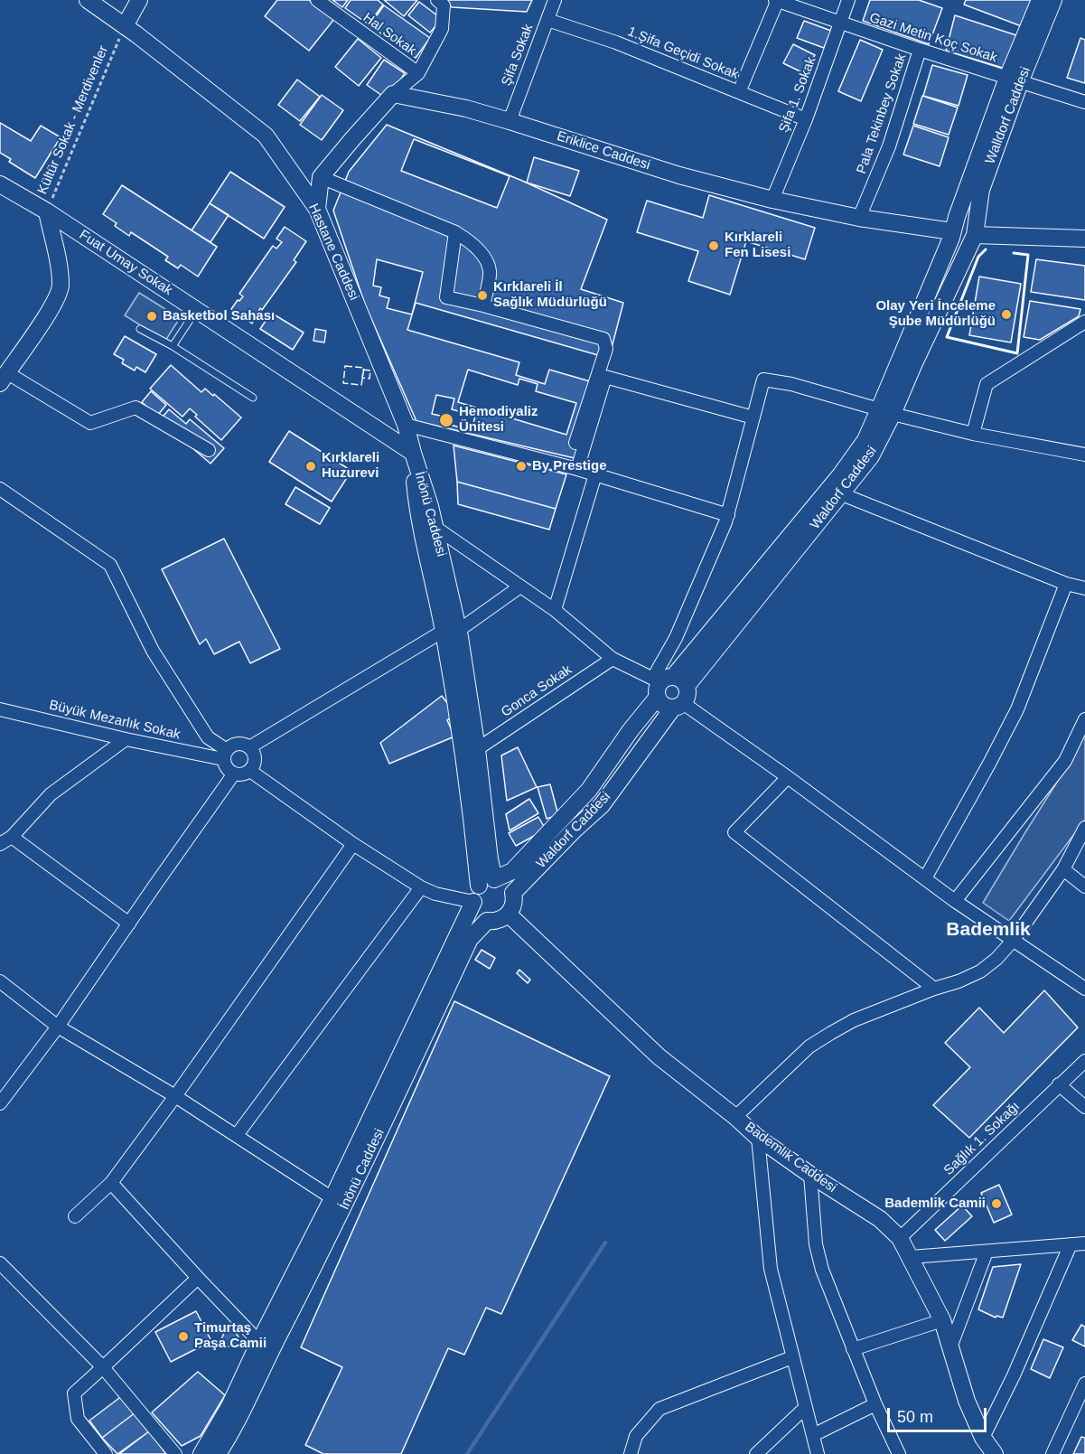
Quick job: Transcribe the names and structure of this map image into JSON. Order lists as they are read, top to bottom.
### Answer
{
  "streets": {
    "main road": [
      "Walldorf Caddesi",
      "Eriklice Caddesi",
      "Hastane Caddesi",
      "Fuat Umay Sokak",
      "Waldorf Caddesi",
      "İnönü Caddesi",
      "Bademlik Caddesi"
    ],
    "street": [
      "Hal Sokak",
      "Gazi Metin Koç Sokak",
      "1.Şifa Geçidi Sokak",
      "Şifa Sokak",
      "Şifa 1. Sokak",
      "Pala Tekinbey Sokak",
      "Gonca Sokak",
      "Büyük Mezarlık Sokak",
      "Sağlık 1. Sokağı"
    ],
    "path": ["Kültür Sokak - Merdivenler"]
  },
  "crossings": [
    ["Gazi Metin Koç Sokak", "Şifa 1. Sokak"],
    ["Gazi Metin Koç Sokak", "Pala Tekinbey Sokak"],
    ["Gazi Metin Koç Sokak", "Walldorf Caddesi"],
    ["1.Şifa Geçidi Sokak", "Şifa Sokak"],
    ["1.Şifa Geçidi Sokak", "Şifa 1. Sokak"],
    ["Şifa Sokak", "Eriklice Caddesi"],
    ["Şifa 1. Sokak", "Eriklice Caddesi"],
    ["Pala Tekinbey Sokak", "Eriklice Caddesi"],
    ["Walldorf Caddesi", "Eriklice Caddesi"],
    ["Walldorf Caddesi", "Waldorf Caddesi"],
    ["Kültür Sokak - Merdivenler", "Hastane Caddesi"],
    ["Kültür Sokak - Merdivenler", "Fuat Umay Sokak"],
    ["Eriklice Caddesi", "Waldorf Caddesi"],
    ["Hastane Caddesi", "Fuat Umay Sokak"],
    ["Hastane Caddesi", "İnönü Caddesi"],
    ["Fuat Umay Sokak", "İnönü Caddesi"],
    ["Waldorf Caddesi", "İnönü Caddesi"],
    ["Waldorf Caddesi", "Bademlik Caddesi"],
    ["İnönü Caddesi", "Gonca Sokak"],
    ["İnönü Caddesi", "Bademlik Caddesi"],
    ["Sağlık 1. Sokağı", "Bademlik Caddesi"]
  ],
  "districts": ["Bademlik"],
  "places": [
    "Kırklareli Fen Lisesi",
    "Kırklareli İl Sağlık Müdürlüğü",
    "Olay Yeri İnceleme Şube Müdürlüğü",
    "Basketbol Sahası",
    "Hemodiyaliz Ünitesi",
    "Kırklareli Huzurevi",
    "By Prestige",
    "Bademlik Camii",
    "Timurtaş Paşa Camii"
  ],
  "scale_bar": "50 m"
}
